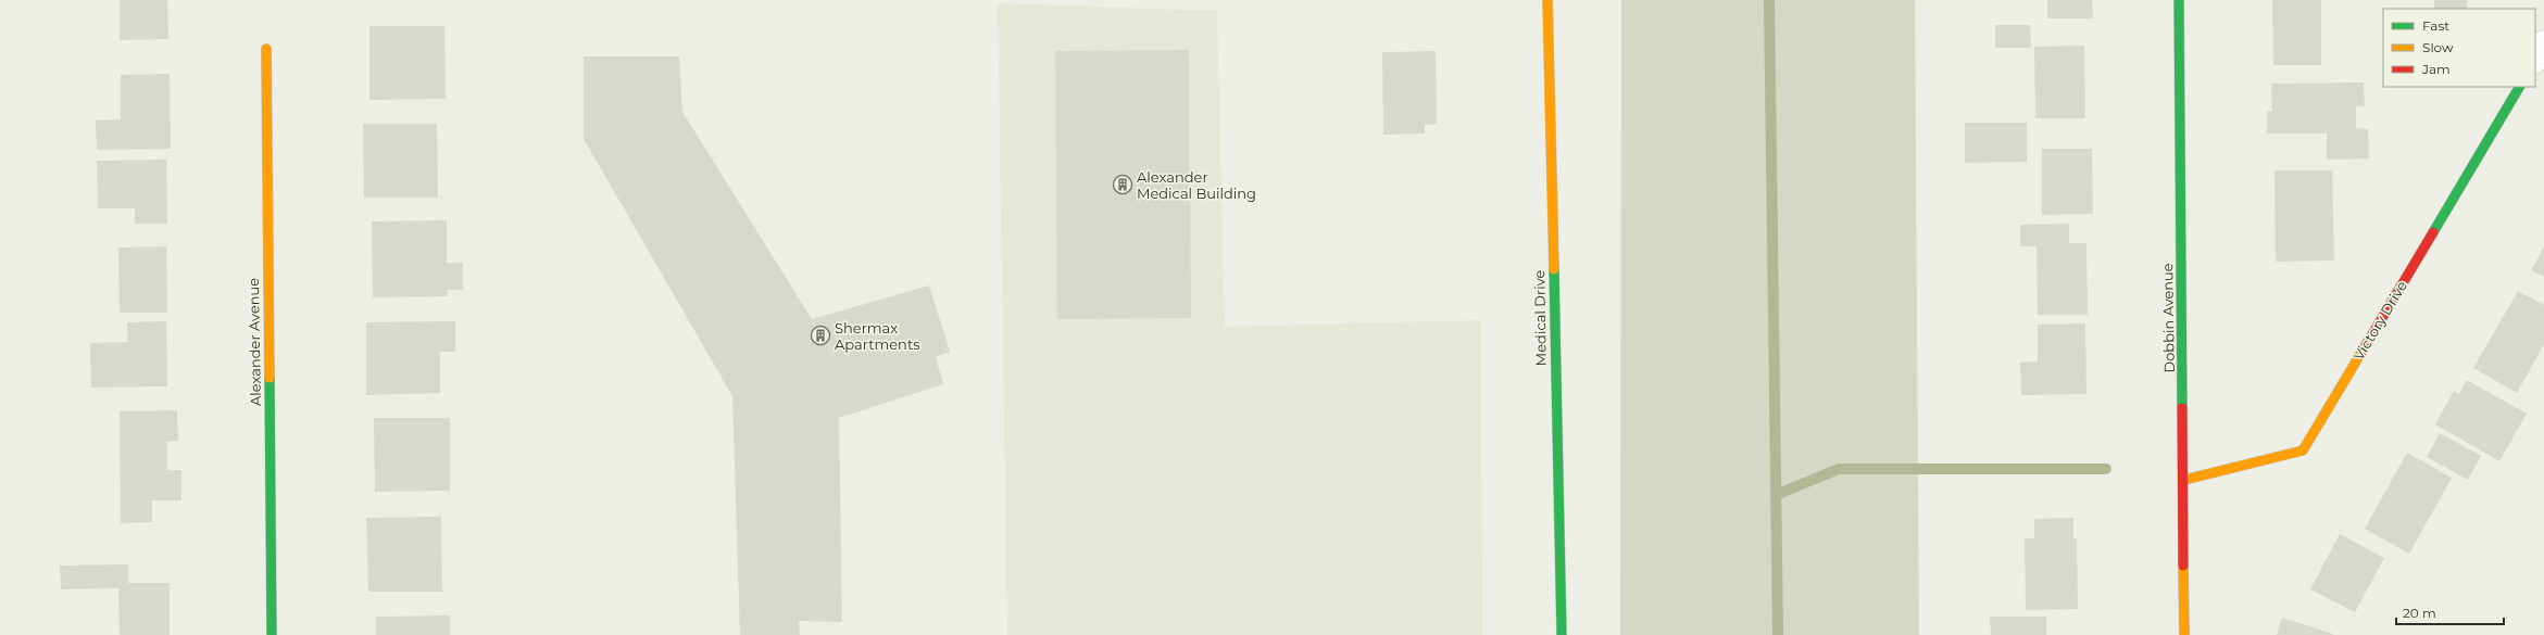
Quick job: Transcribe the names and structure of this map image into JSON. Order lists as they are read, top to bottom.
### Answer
{
  "streets": {
    "street": [
      "Medical Drive",
      "Dobbin Avenue",
      "Victory Drive",
      "Alexander Avenue"
    ]
  },
  "crossings": [
    ["Dobbin Avenue", "Victory Drive"]
  ],
  "places": {
    "building": ["Alexander Medical Building", "Shermax Apartments"]
  },
  "legend": ["Fast", "Slow", "Jam"],
  "scale_bar": "20 m"
}
